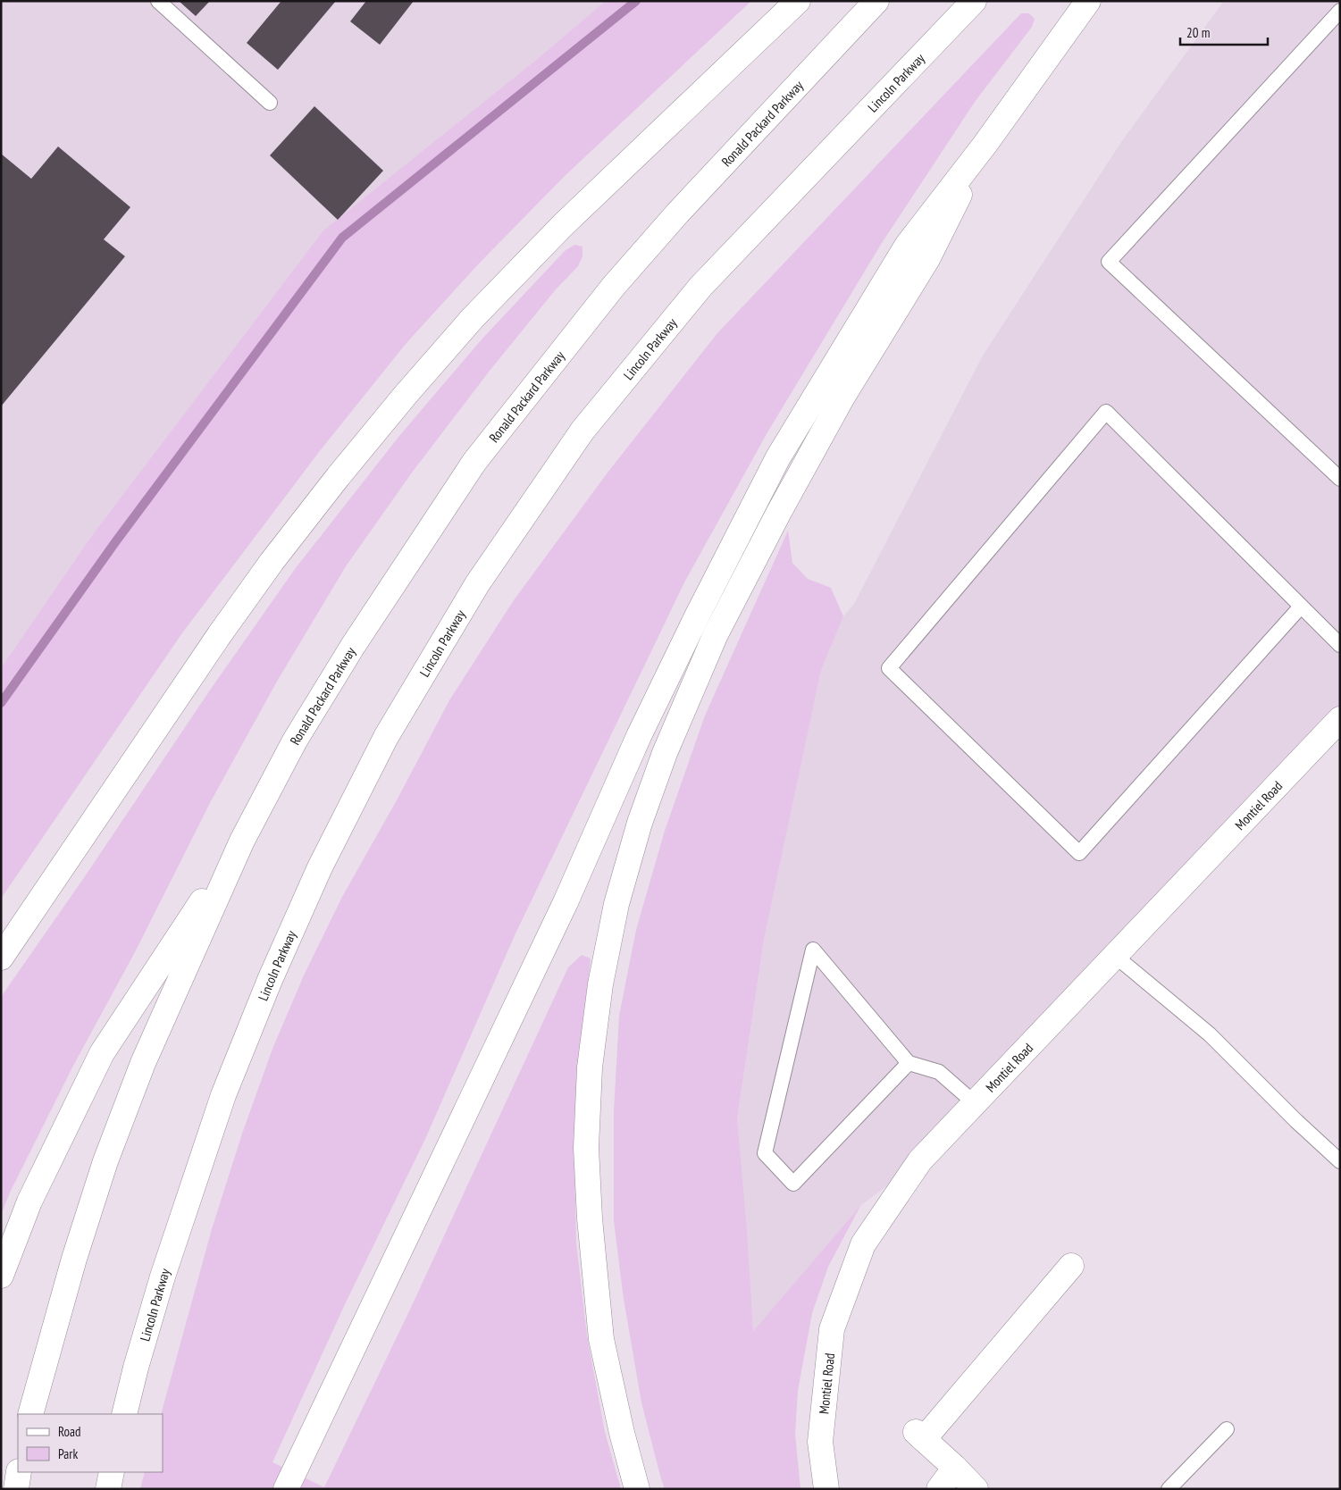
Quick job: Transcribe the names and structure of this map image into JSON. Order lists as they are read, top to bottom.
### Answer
{
  "streets": {
    "main road": ["Lincoln Parkway", "Ronald Packard Parkway", "Montiel Road"]
  },
  "legend": ["Road", "Park"],
  "scale_bar": "20 m"
}
